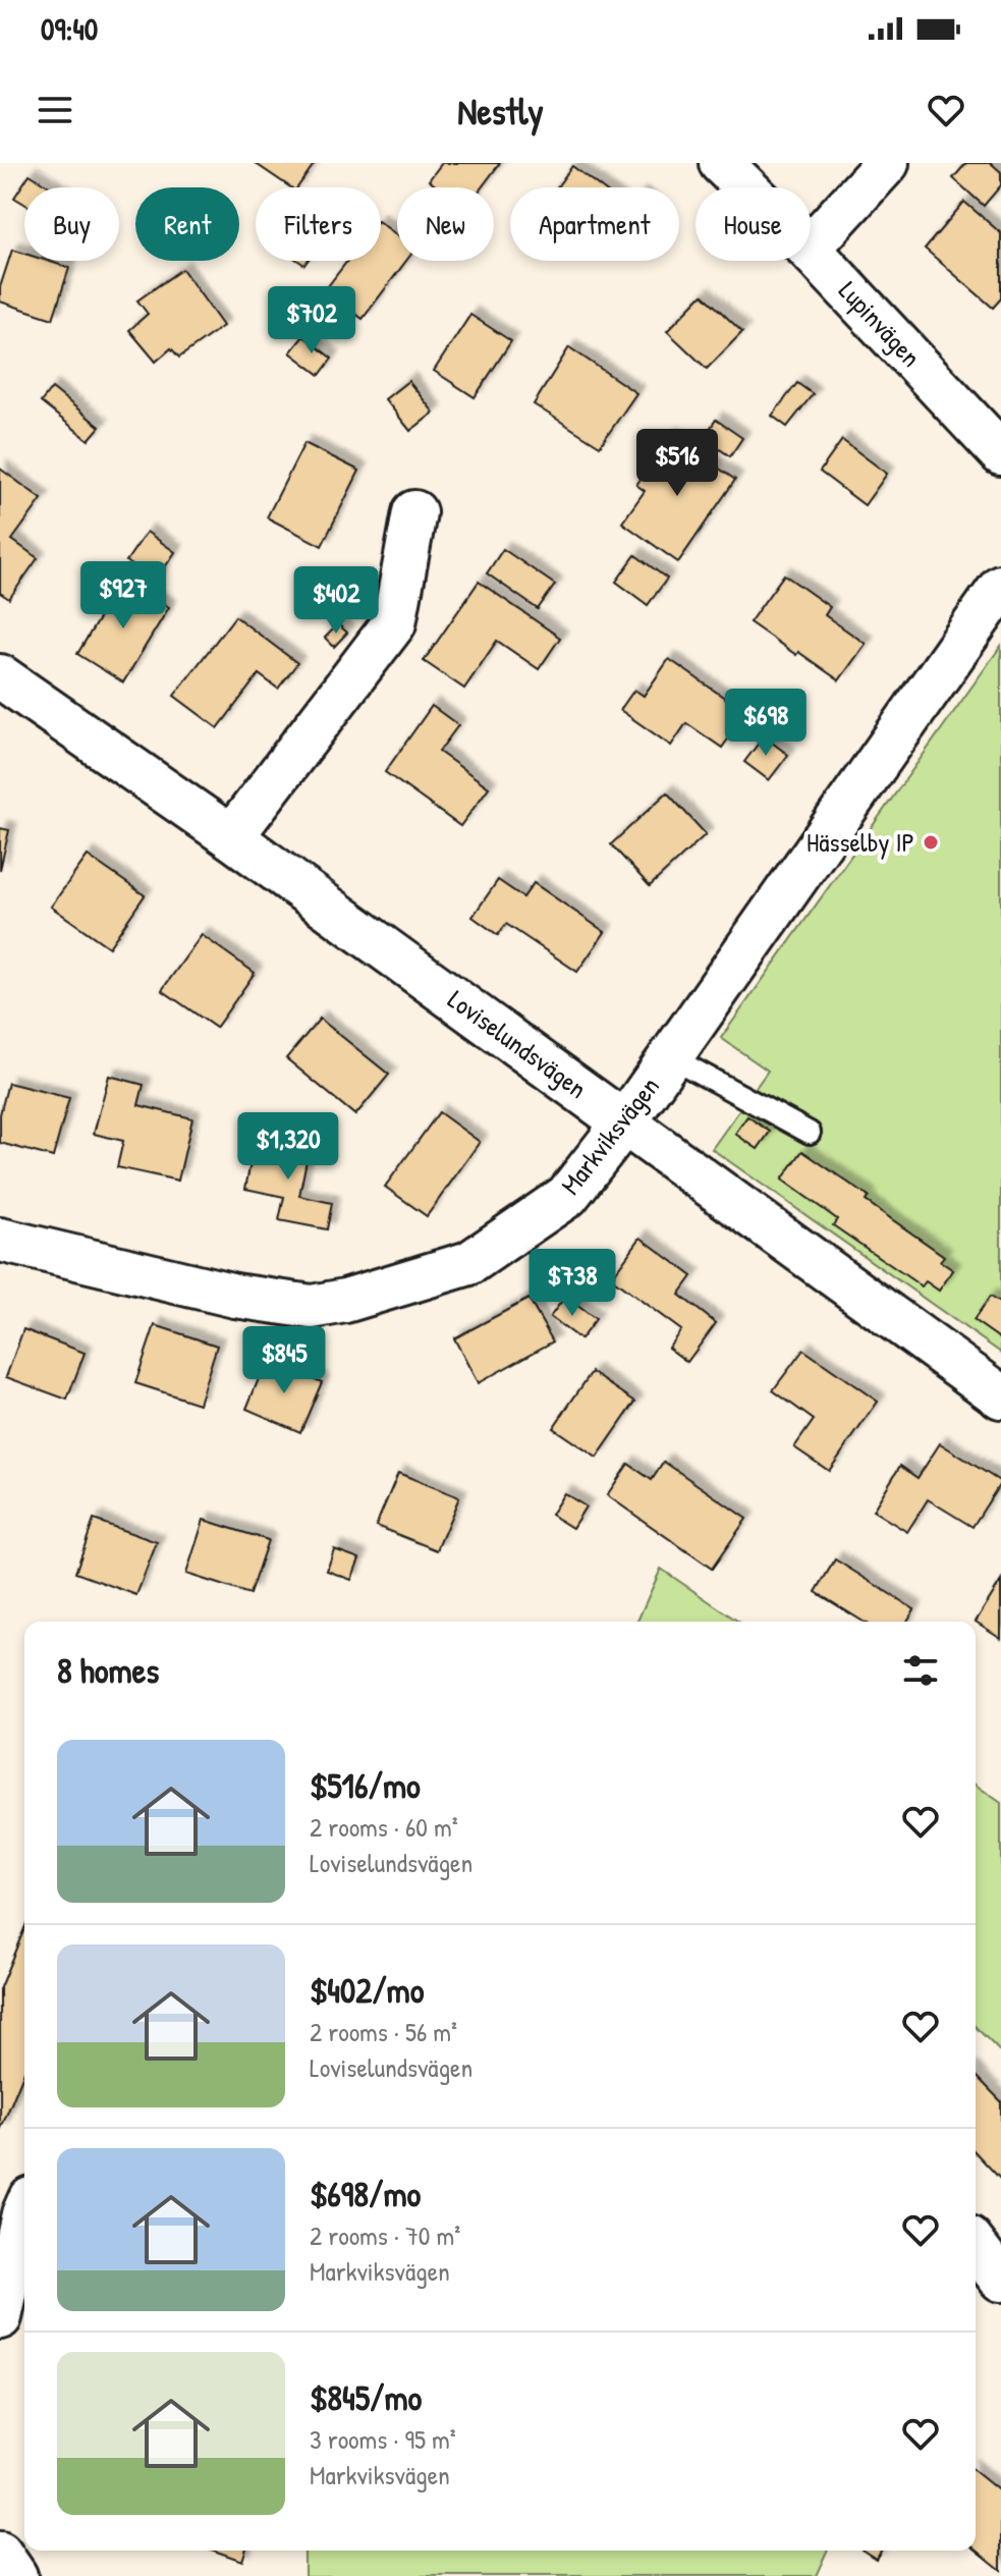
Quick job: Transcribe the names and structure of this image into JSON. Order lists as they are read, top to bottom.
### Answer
{
  "streets": {
    "street": ["Lupinvägen", "Loviselundsvägen", "Markviksvägen"]
  },
  "crossings": [
    ["Loviselundsvägen", "Markviksvägen"]
  ],
  "places": ["Hässelby IP"],
  "page": {
    "status": "09:40",
    "header": "Nestly",
    "chip": [
      "Buy",
      "Rent",
      "Filters",
      "New",
      "Apartment",
      "House"
    ],
    "price": [
      "$702",
      "$516",
      "$927",
      "$402",
      "$698",
      "$1,320",
      "$738",
      "$845"
    ],
    "heading": "8 homes",
    "list": [
      {
        "name": "$516/mo",
        "note": "2 rooms · 60 m² · Loviselundsvägen"
      },
      {
        "name": "$402/mo",
        "note": "2 rooms · 56 m² · Loviselundsvägen"
      },
      {
        "name": "$698/mo",
        "note": "2 rooms · 70 m² · Markviksvägen"
      },
      {
        "name": "$845/mo",
        "note": "3 rooms · 95 m² · Markviksvägen"
      }
    ]
  }
}
